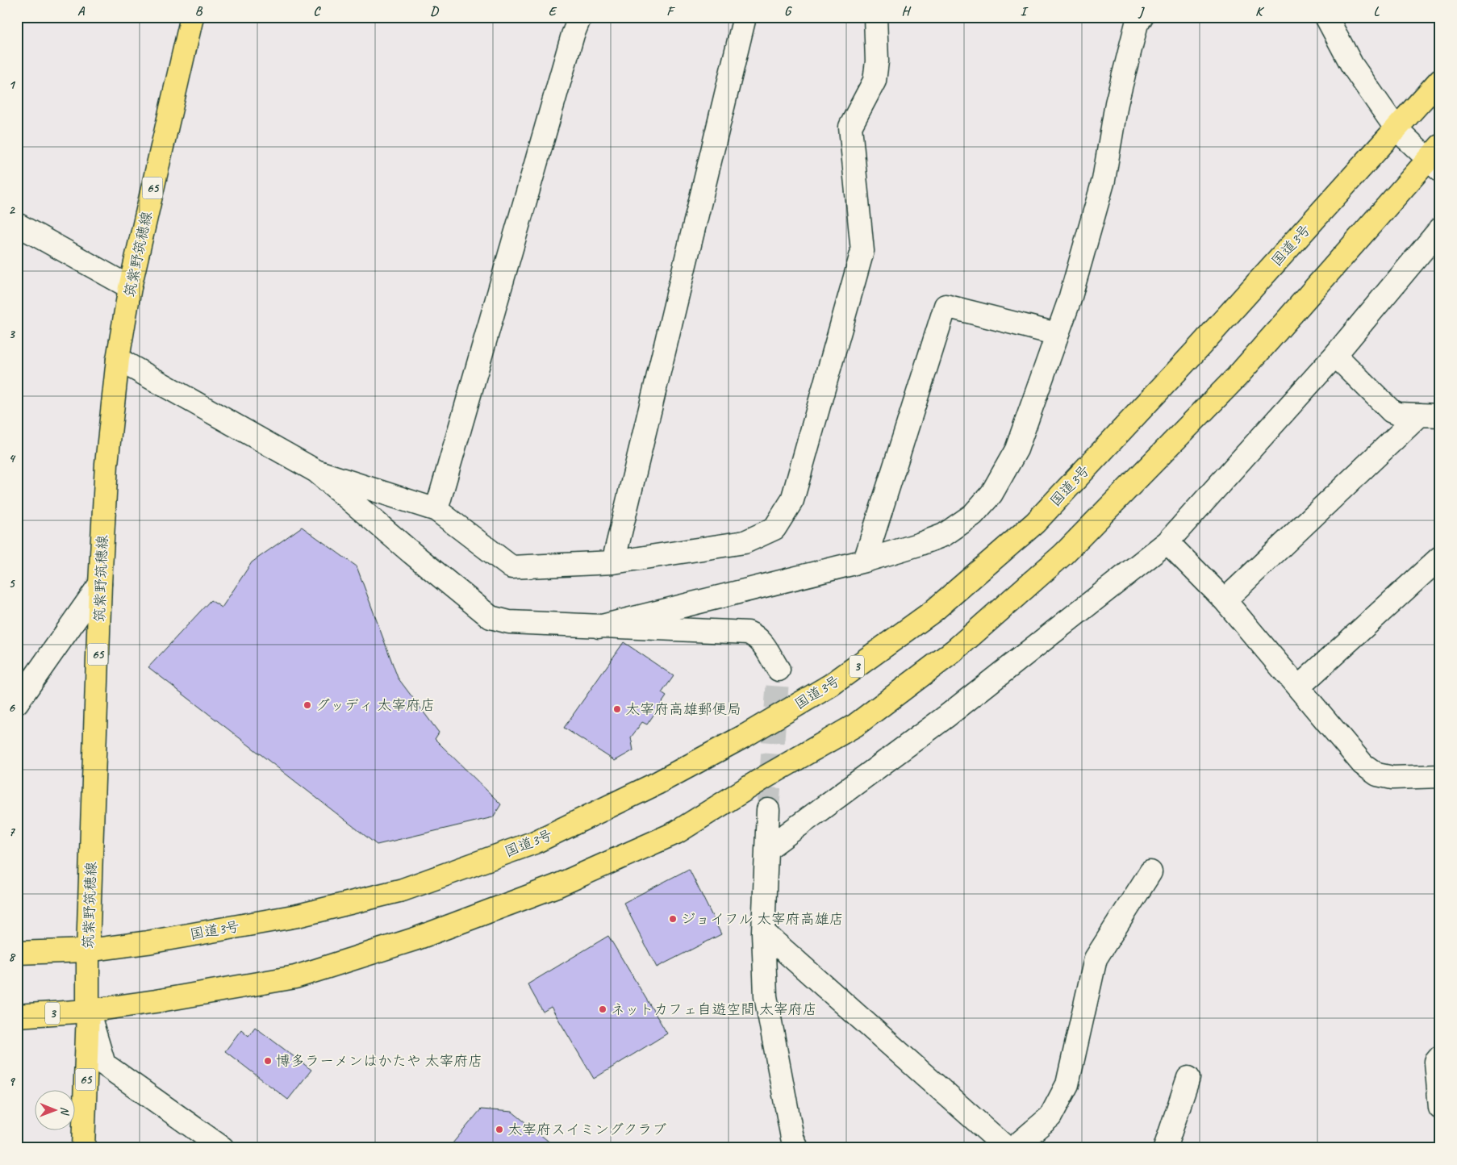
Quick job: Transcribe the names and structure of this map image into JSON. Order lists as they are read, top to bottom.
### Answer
{
  "streets": {
    "main road": [
      "65",
      "国道3号",
      "筑紫野筑穂線",
      "3"
    ]
  },
  "crossings": [
    ["国道3号", "筑紫野筑穂線"],
    ["筑紫野筑穂線", "3"]
  ],
  "places": [
    "グッディ 太宰府店",
    "太宰府高雄郵便局",
    "ジョイフル 太宰府高雄店",
    "ネットカフェ自遊空間 太宰府店",
    "博多ラーメンはかたや 太宰府店",
    "太宰府スイミングクラブ"
  ],
  "north": "right",
  "grid": {
    "columns": [
      "A",
      "B",
      "C",
      "D",
      "E",
      "F",
      "G",
      "H",
      "I",
      "J",
      "K",
      "L"
    ],
    "rows": [
      "1",
      "2",
      "3",
      "4",
      "5",
      "6",
      "7",
      "8",
      "9"
    ]
  }
}
